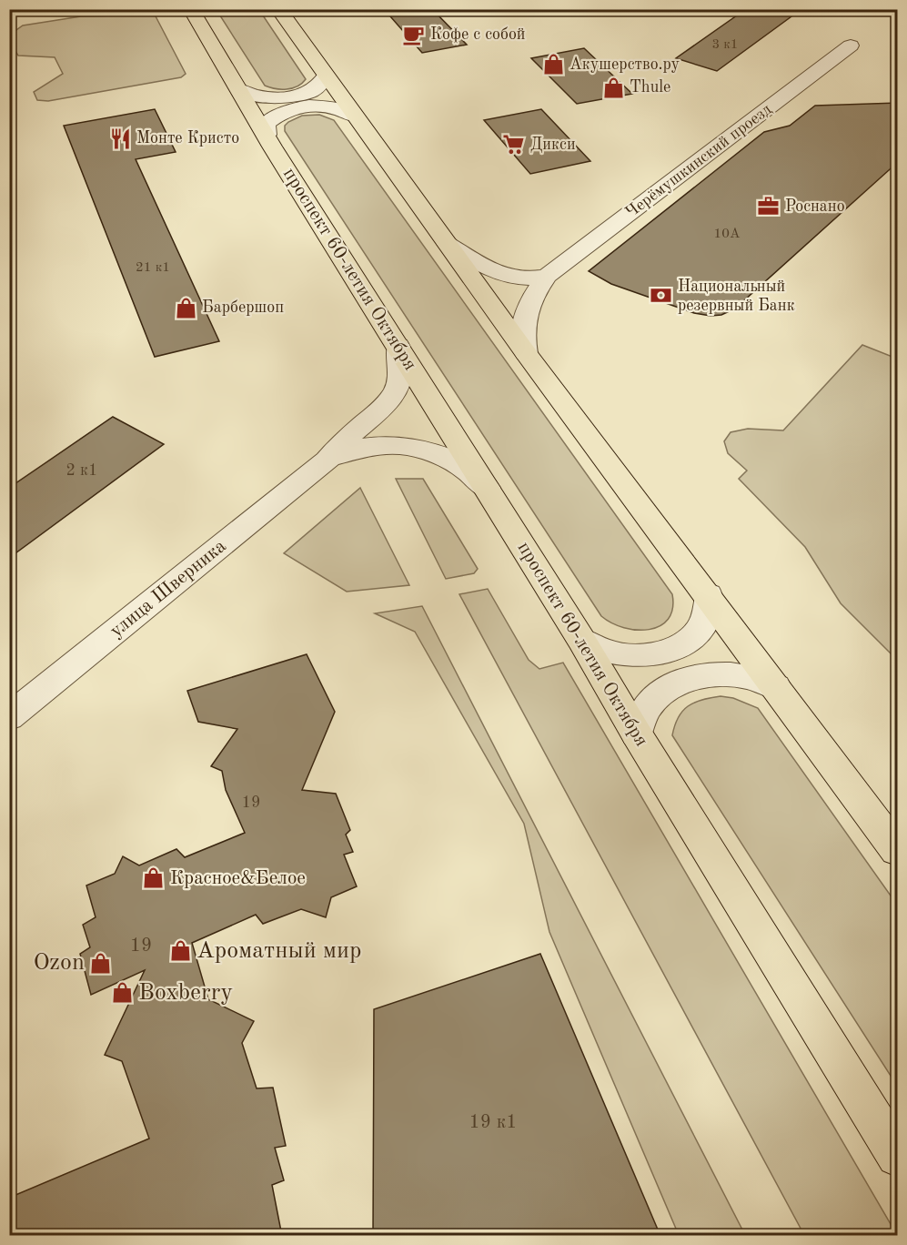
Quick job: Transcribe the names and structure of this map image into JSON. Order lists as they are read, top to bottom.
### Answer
{
  "streets": {
    "main road": ["проспект 60-летия Октября"],
    "street": ["Черёмушкинский проезд", "улица Шверника"]
  },
  "crossings": [
    ["проспект 60-летия Октября", "улица Шверника"]
  ],
  "places": {
    "cafe": ["Кофе с собой"],
    "shop": [
      "Акушерство.ру",
      "Thule",
      "Барбершоп",
      "Красное&Белое",
      "Ароматный мир",
      "Ozon",
      "Boxberry"
    ],
    "restaurant": ["Монте Кристо"],
    "supermarket": ["Дикси"],
    "office": ["Роснано"],
    "bank": ["Национальный резервный Банк"]
  },
  "house_numbers": [
    "3 к1",
    "10А",
    "21 к1",
    "2 к1",
    "19",
    "19",
    "19 к1"
  ]
}
